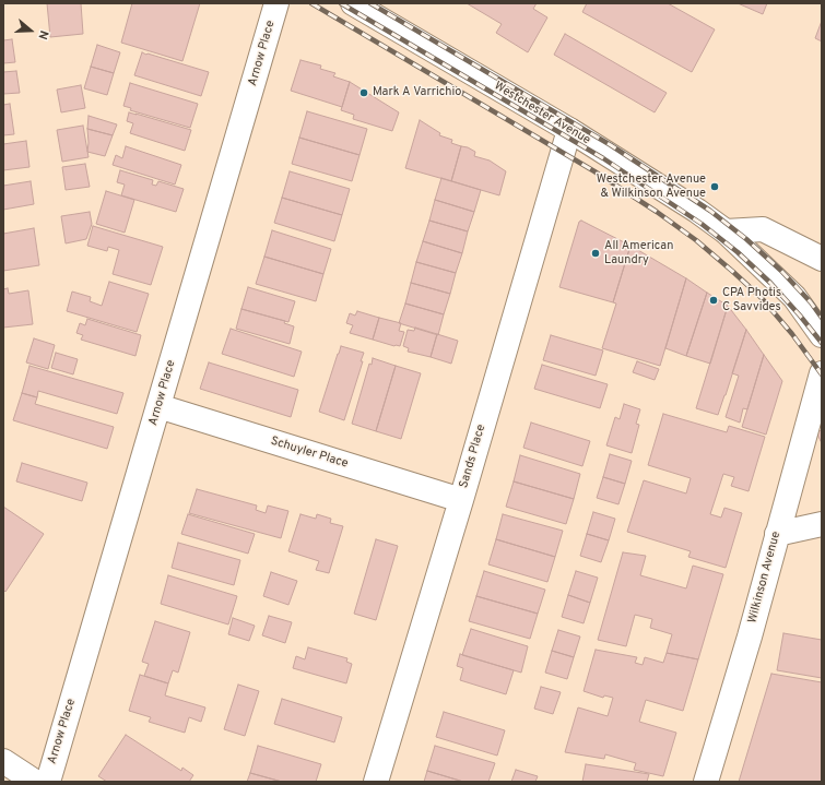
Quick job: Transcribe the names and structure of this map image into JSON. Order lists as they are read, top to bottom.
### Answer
{
  "streets": {
    "street": [
      "Arnow Place",
      "Westchester Avenue",
      "Schuyler Place",
      "Sands Place",
      "Wilkinson Avenue"
    ]
  },
  "crossings": [
    ["Arnow Place", "Schuyler Place"],
    ["Westchester Avenue", "Sands Place"],
    ["Schuyler Place", "Sands Place"]
  ],
  "places": [
    "Mark A Varrichio",
    "Westchester Avenue & Wilkinson Avenue",
    "All American Laundry",
    "CPA Photis C Savvides"
  ],
  "north": "right"
}
